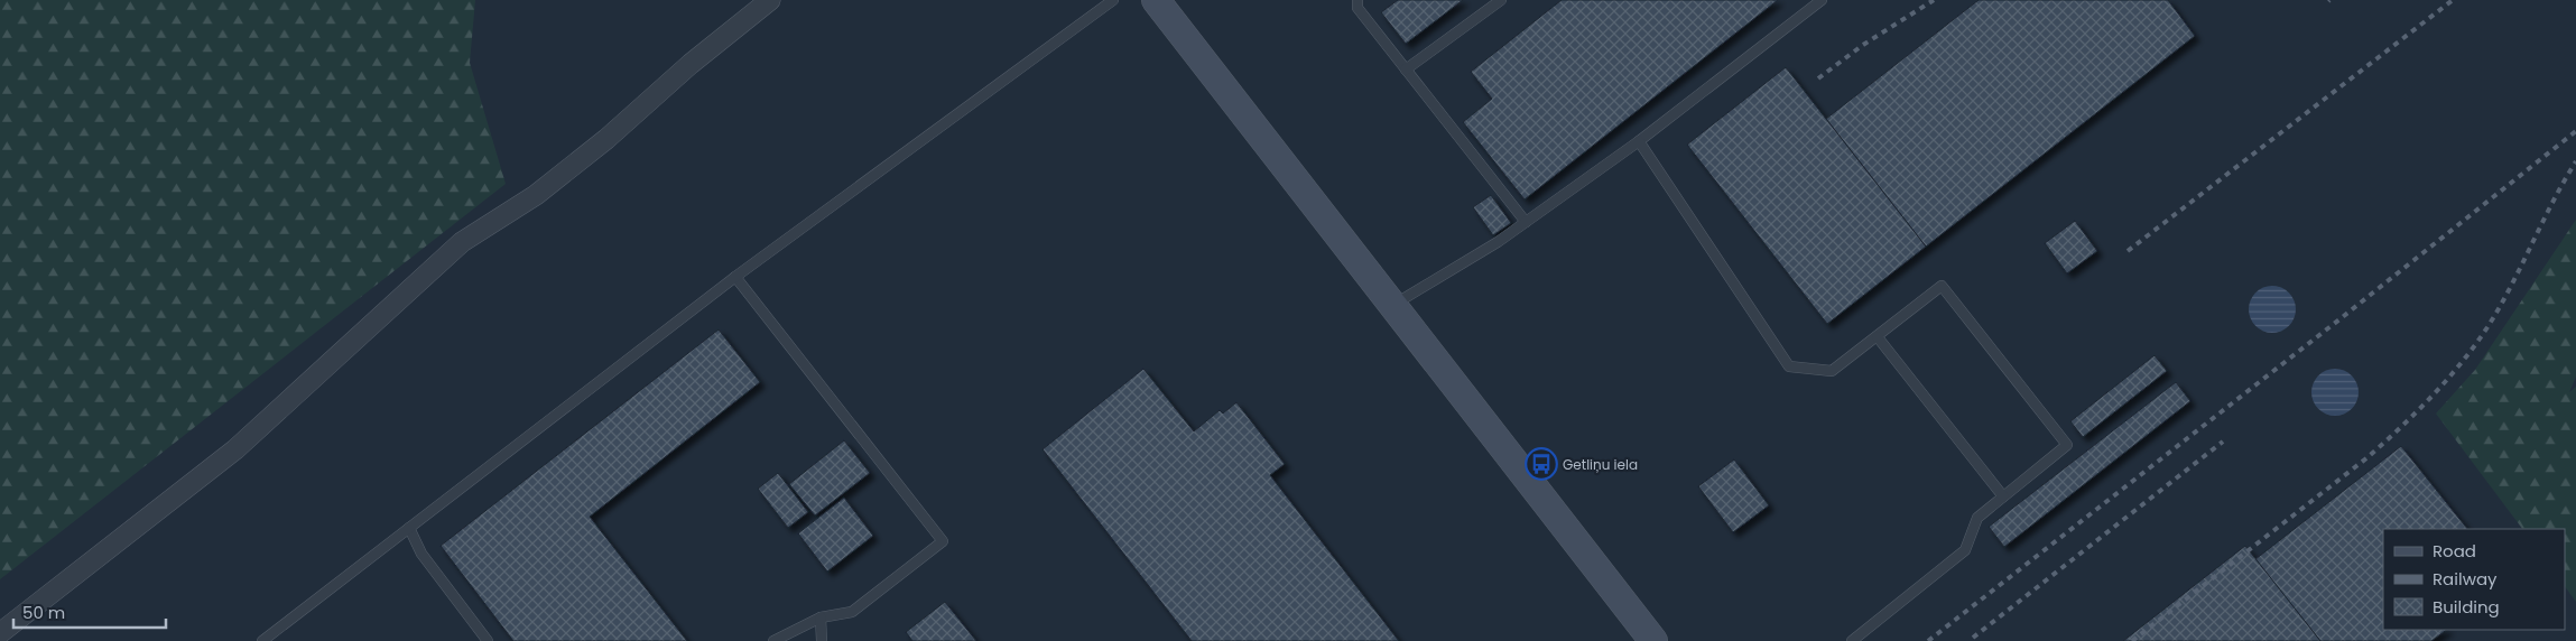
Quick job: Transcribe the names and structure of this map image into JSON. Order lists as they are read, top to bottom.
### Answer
{
  "places": {
    "bus stop": ["Getliņu iela"]
  },
  "legend": ["Road", "Railway", "Building"],
  "scale_bar": "50 m"
}
